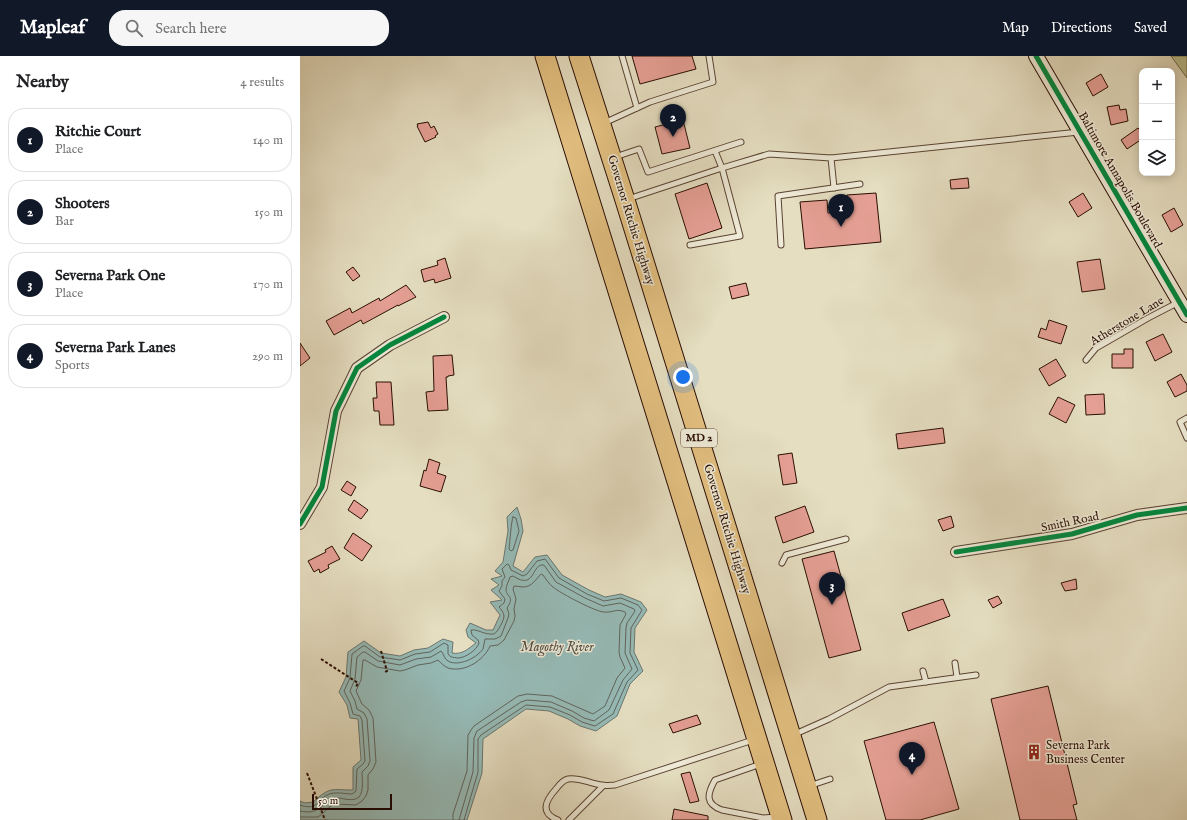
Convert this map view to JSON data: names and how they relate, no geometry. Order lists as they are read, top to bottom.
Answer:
{
  "streets": {
    "highway": ["Governor Ritchie Highway", "MD 2"],
    "street": ["Baltimore Annapolis Boulevard", "Smith Road"],
    "lane": ["Atherstone Lane"]
  },
  "crossings": [
    ["Baltimore Annapolis Boulevard", "Atherstone Lane"]
  ],
  "water": ["Magothy River"],
  "places": {
    "building": ["Severna Park Business Center"]
  },
  "scale_bar": "50 m",
  "page": {
    "header": "Mapleaf",
    "search": "Search here",
    "nav": ["Map", "Directions", "Saved"],
    "heading": ["Nearby", "4 results"],
    "map_buttons": ["+", "−"],
    "pins": [
      "2",
      "1",
      "3",
      "4"
    ],
    "list": [
      {
        "mark": "1",
        "name": "Ritchie Court",
        "note": "Place",
        "value": "140 m"
      },
      {
        "mark": "2",
        "name": "Shooters",
        "note": "Bar",
        "value": "150 m"
      },
      {
        "mark": "3",
        "name": "Severna Park One",
        "note": "Place",
        "value": "170 m"
      },
      {
        "mark": "4",
        "name": "Severna Park Lanes",
        "note": "Sports",
        "value": "290 m"
      }
    ],
    "scale": "50 m"
  }
}
